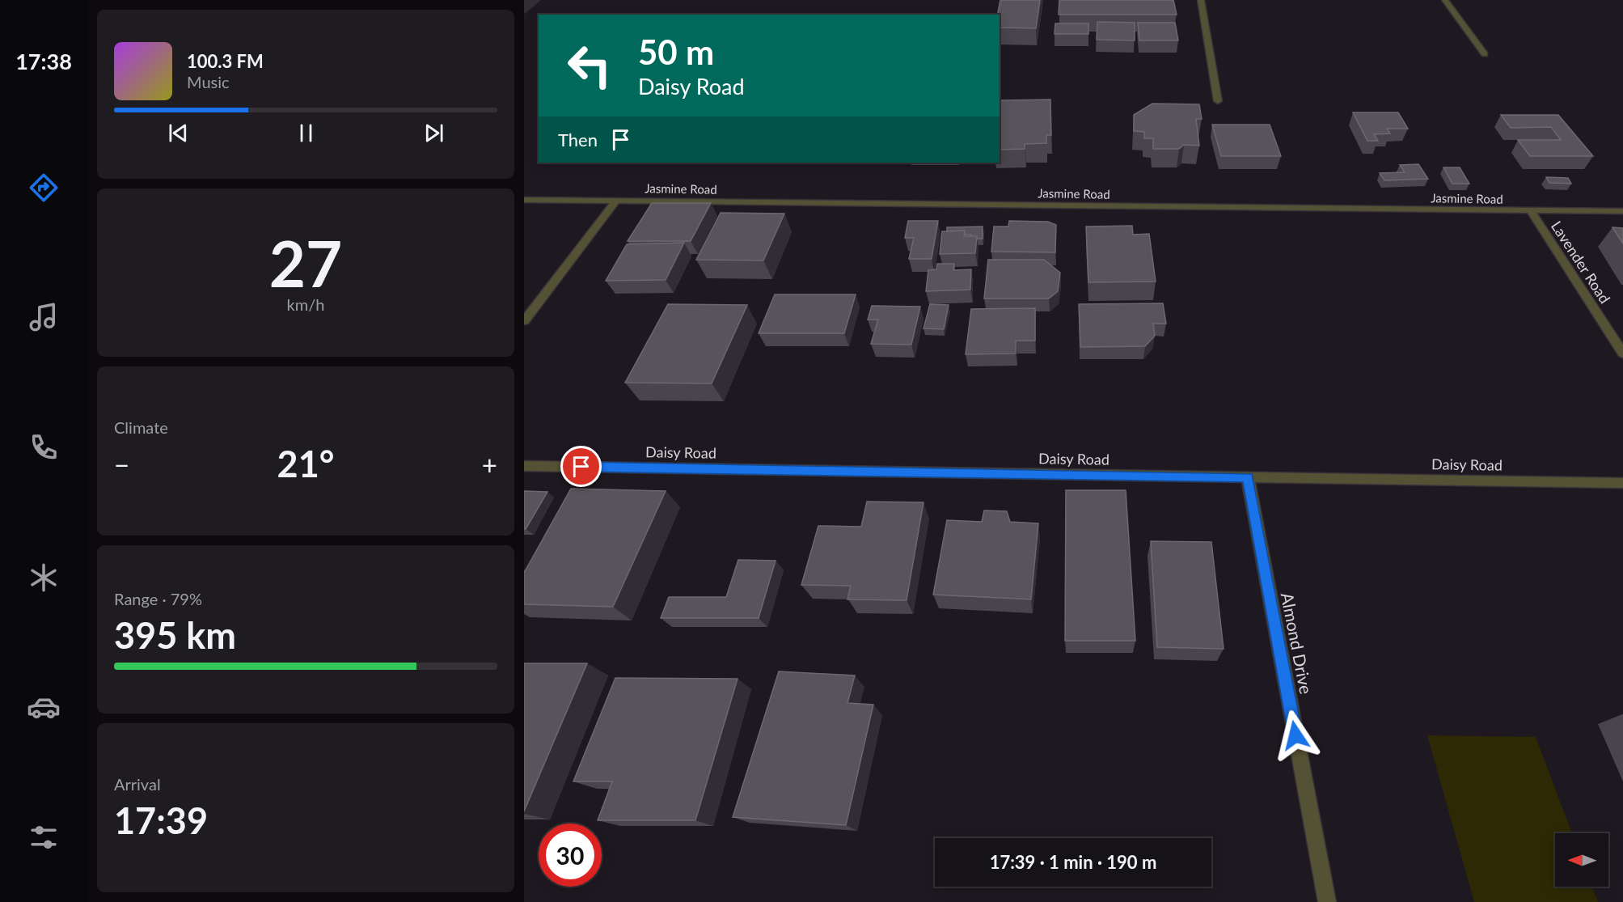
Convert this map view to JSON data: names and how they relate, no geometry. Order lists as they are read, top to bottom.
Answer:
{
  "streets": {
    "street": [
      "Jasmine Road",
      "Lavender Road",
      "Daisy Road",
      "Almond Drive"
    ]
  },
  "crossings": [
    ["Jasmine Road", "Lavender Road"],
    ["Daisy Road", "Almond Drive"]
  ],
  "north": "left",
  "page": {
    "tabs": "17:38",
    "turn": ["50 m", "Daisy Road"],
    "song": ["100.3 FM", "Music"],
    "then": "Then",
    "tile": [
      ["27", "km/h"],
      "Climate",
      ["Range · 79%", "395 km"],
      ["Arrival", "17:39"]
    ],
    "heat": ["−", "21°", "+"],
    "limit": "30",
    "trip": "17:39 · 1 min · 190 m"
  }
}
